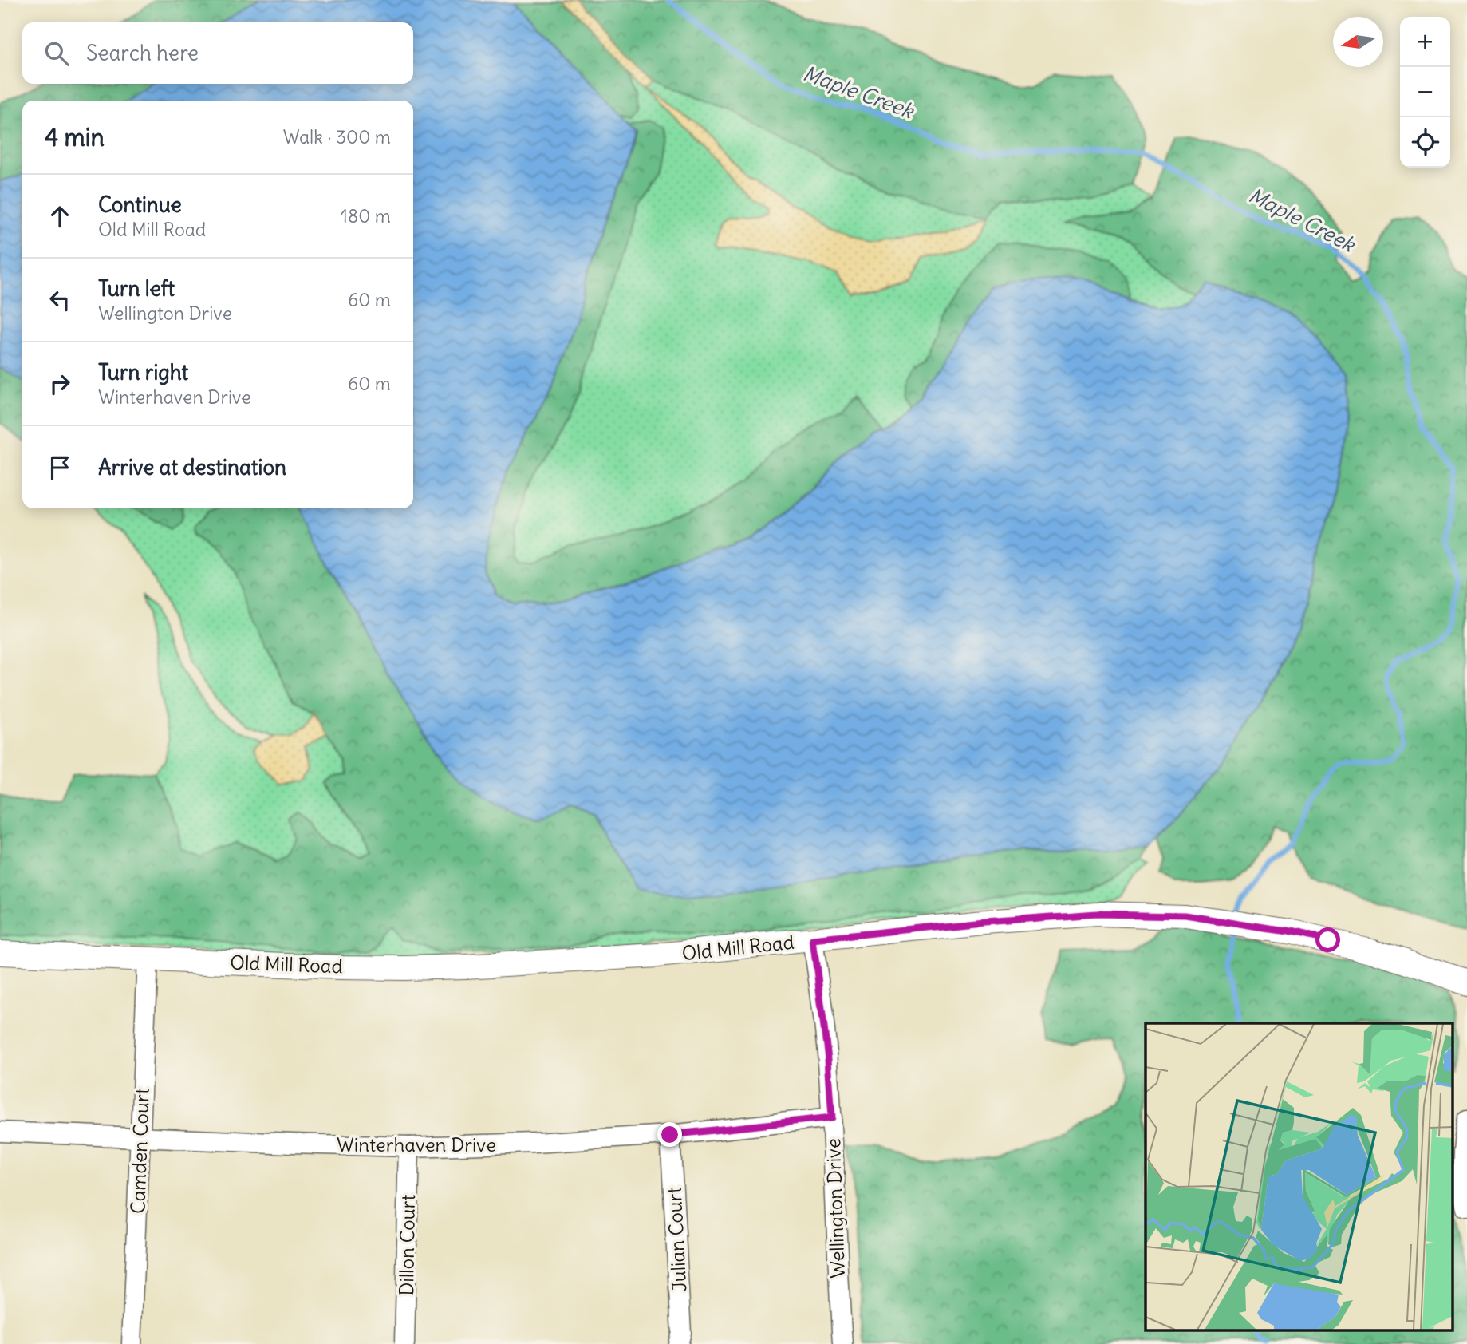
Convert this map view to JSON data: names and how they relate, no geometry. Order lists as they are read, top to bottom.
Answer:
{
  "streets": {
    "street": [
      "Old Mill Road",
      "Winterhaven Drive",
      "Camden Court",
      "Wellington Drive",
      "Julian Court",
      "Dillon Court"
    ]
  },
  "crossings": [
    ["Old Mill Road", "Camden Court"],
    ["Old Mill Road", "Wellington Drive"],
    ["Winterhaven Drive", "Camden Court"],
    ["Winterhaven Drive", "Wellington Drive"],
    ["Winterhaven Drive", "Julian Court"],
    ["Winterhaven Drive", "Dillon Court"]
  ],
  "water": ["Maple Creek"],
  "north": "left",
  "page": {
    "map_buttons": ["+", "−"],
    "search": "Search here",
    "heading": ["4 min", "Walk · 300 m"],
    "list": [
      ["Continue", "Old Mill Road", "180 m"],
      ["Turn left", "Wellington Drive", "60 m"],
      ["Turn right", "Winterhaven Drive", "60 m"],
      "Arrive at destination"
    ]
  }
}
